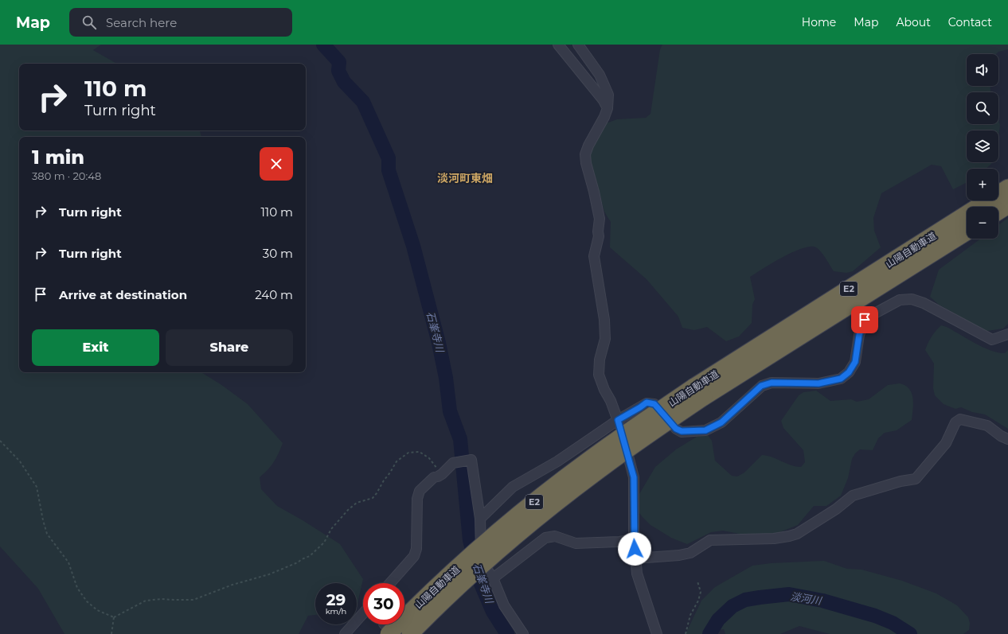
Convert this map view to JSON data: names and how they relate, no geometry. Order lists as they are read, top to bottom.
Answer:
{
  "streets": {
    "highway": ["山陽自動車道", "E2"]
  },
  "districts": ["淡河町東畑"],
  "water": ["石峯寺川", "淡河川"],
  "page": {
    "header": "Map",
    "search": "Search here",
    "nav": [
      "Home",
      "Map",
      "About",
      "Contact"
    ],
    "map_buttons": ["+", "−"],
    "turn": ["110 m", "Turn right"],
    "heading": ["1 min", "380 m · 20:48"],
    "list": [
      {
        "name": "Turn right",
        "value": "110 m"
      },
      {
        "name": "Turn right",
        "value": "30 m"
      },
      {
        "name": "Arrive at destination",
        "value": "240 m"
      }
    ],
    "buttons": ["Exit", "Share"],
    "speed": "29 km/h",
    "limit": "30"
  }
}
